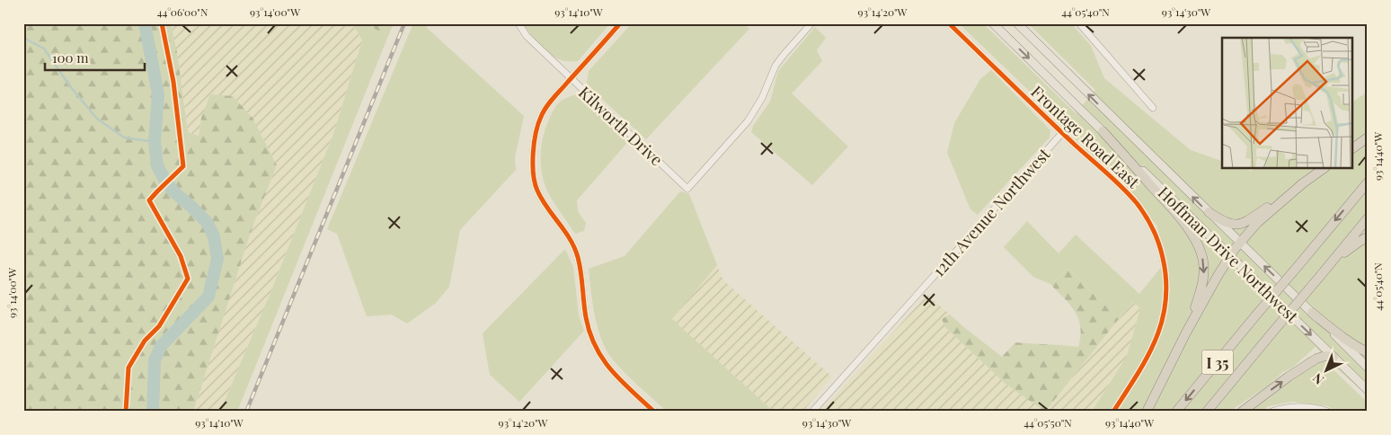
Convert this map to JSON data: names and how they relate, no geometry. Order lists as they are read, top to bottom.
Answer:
{
  "streets": {
    "highway": ["I 35"],
    "main road": ["Hoffman Drive Northwest"],
    "street": ["Kilworth Drive", "Frontage Road East", "12th Avenue Northwest"]
  },
  "crossings": [
    ["Frontage Road East", "12th Avenue Northwest"]
  ],
  "scale_bar": "100 m",
  "north": "bottom left",
  "coordinates": [
    "44°06'00\"N",
    "93°14'00\"W",
    "93°14'10\"W",
    "93°14'20\"W",
    "44°05'40\"N",
    "93°14'30\"W",
    "93°14'40\"W",
    "44°05'50\"N"
  ]
}
